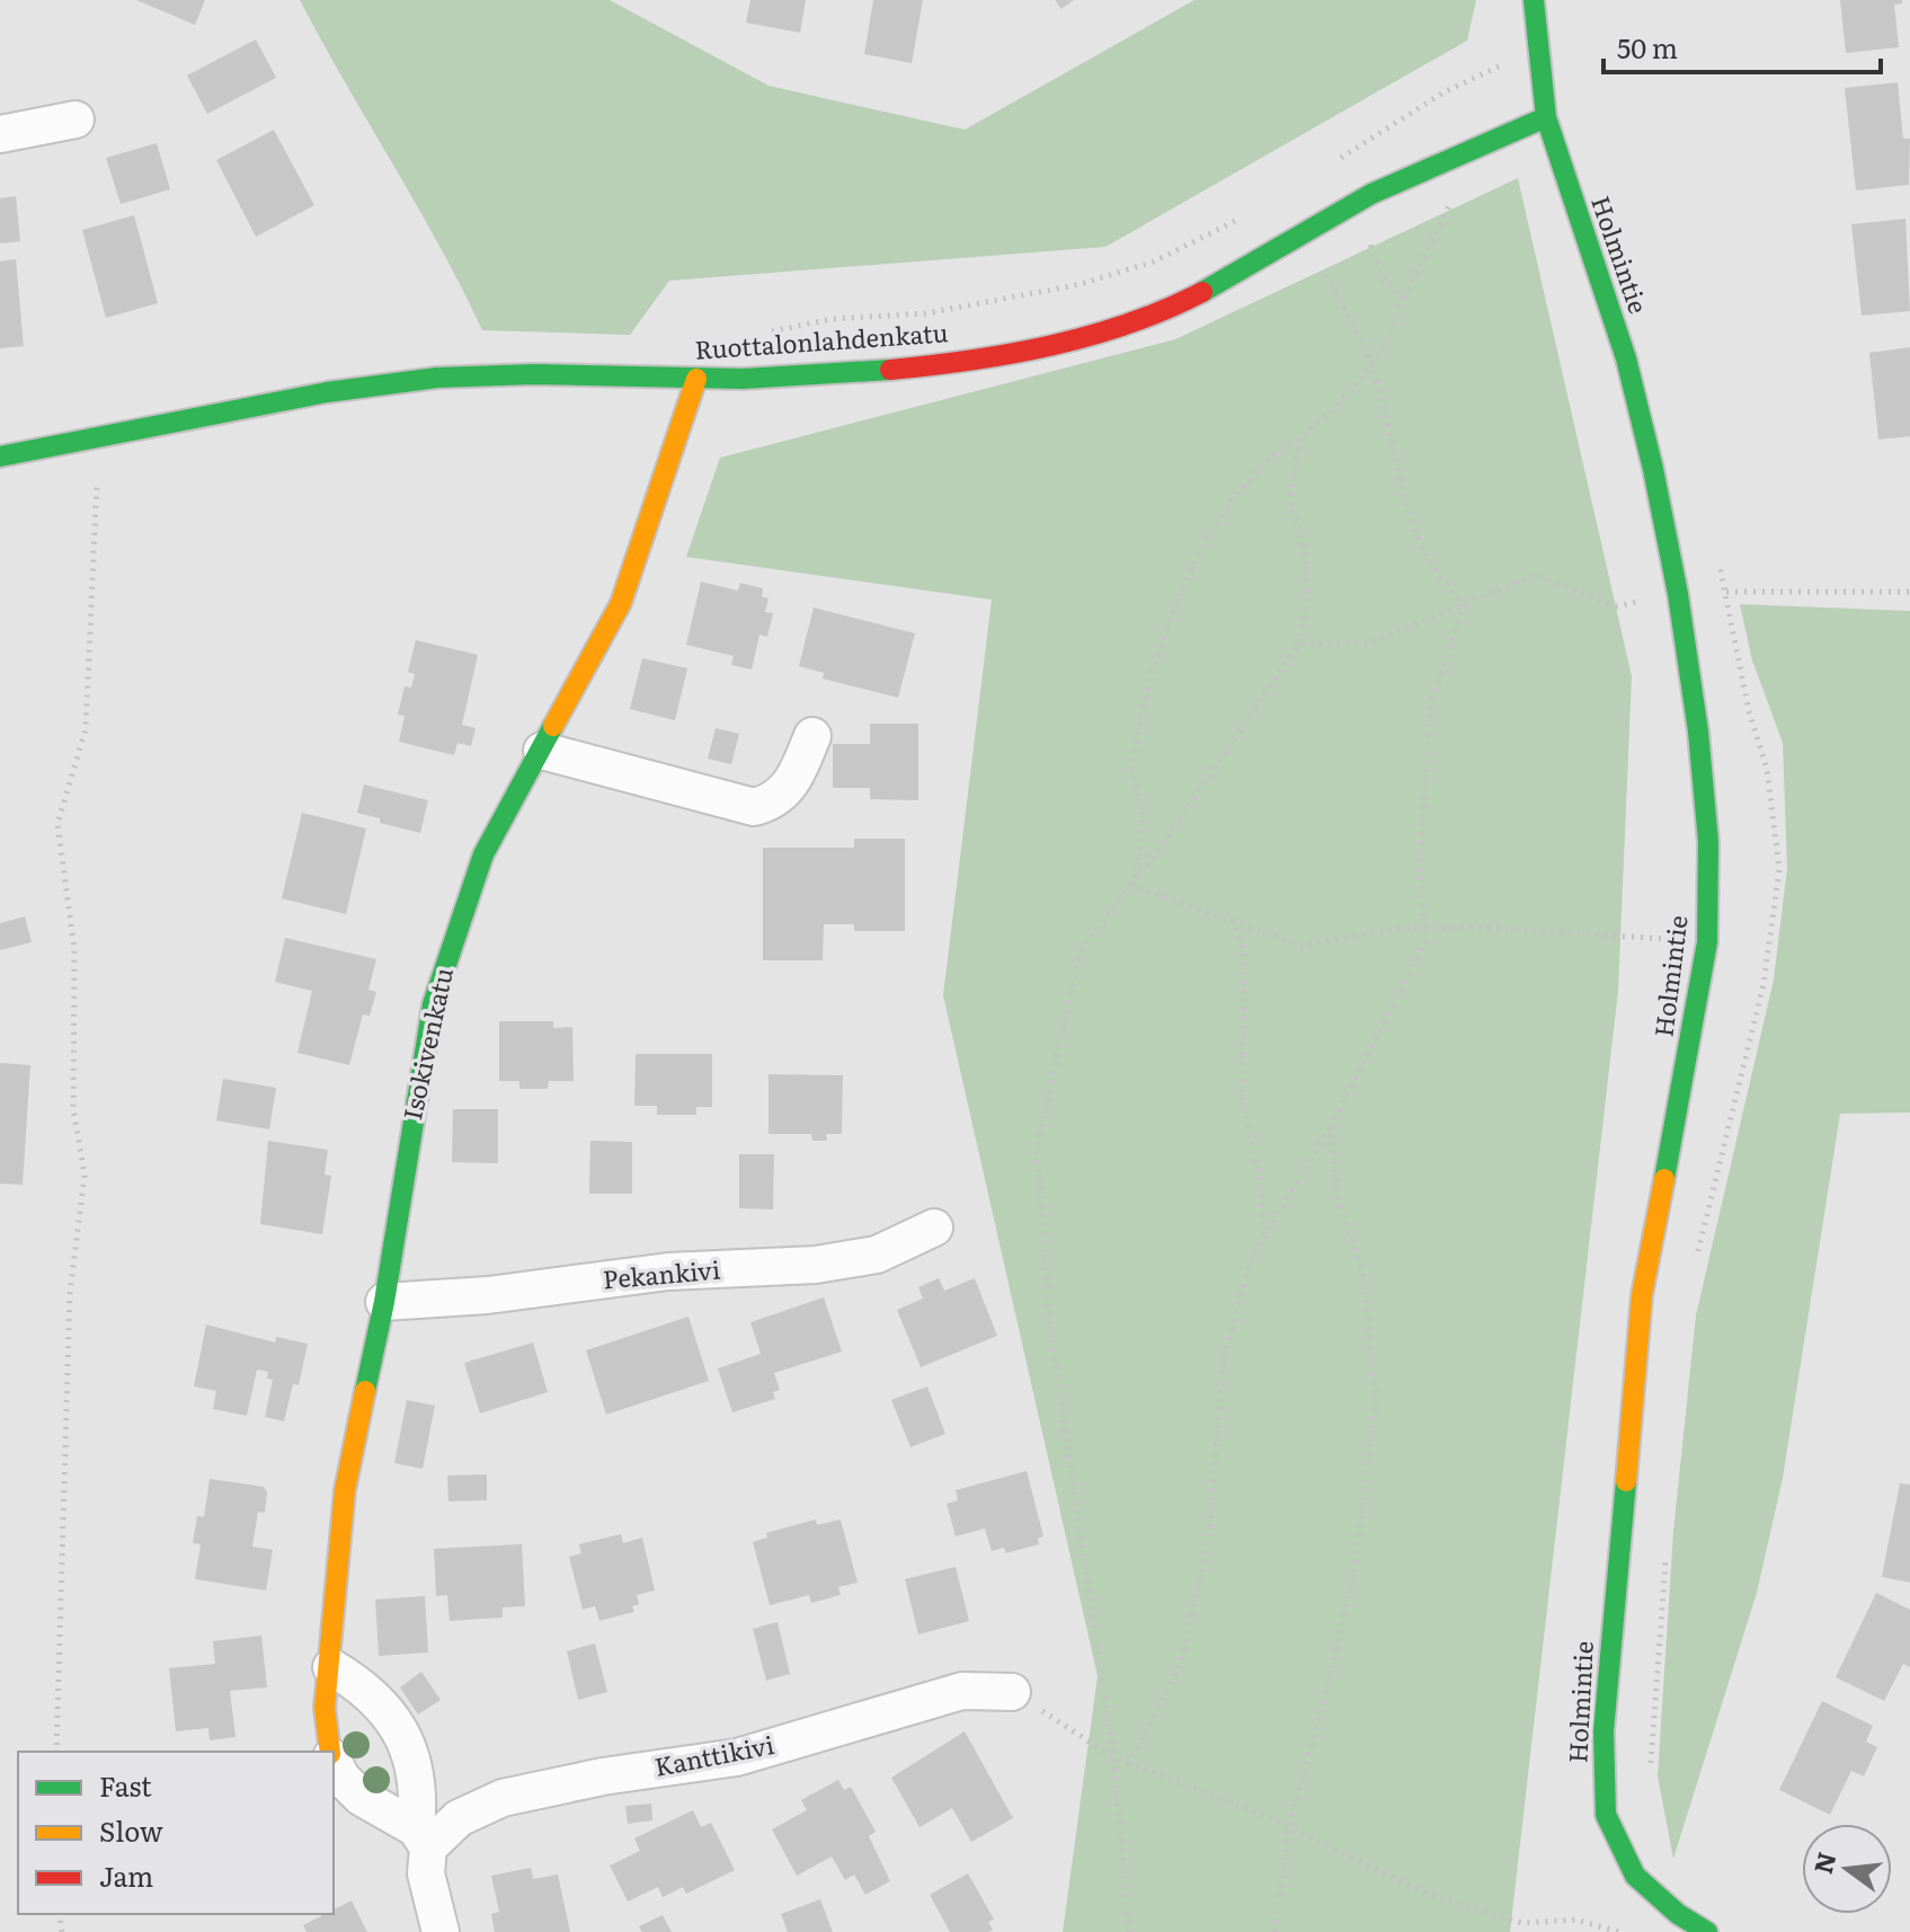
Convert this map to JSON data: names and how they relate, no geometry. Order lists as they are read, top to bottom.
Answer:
{
  "streets": {
    "street": [
      "Holmintie",
      "Ruottalonlahdenkatu",
      "Isokivenkatu",
      "Pekankivi",
      "Kanttikivi"
    ]
  },
  "crossings": [
    ["Holmintie", "Ruottalonlahdenkatu"],
    ["Ruottalonlahdenkatu", "Isokivenkatu"],
    ["Isokivenkatu", "Pekankivi"],
    ["Isokivenkatu", "Kanttikivi"]
  ],
  "legend": ["Fast", "Slow", "Jam"],
  "scale_bar": "50 m",
  "north": "left"
}
